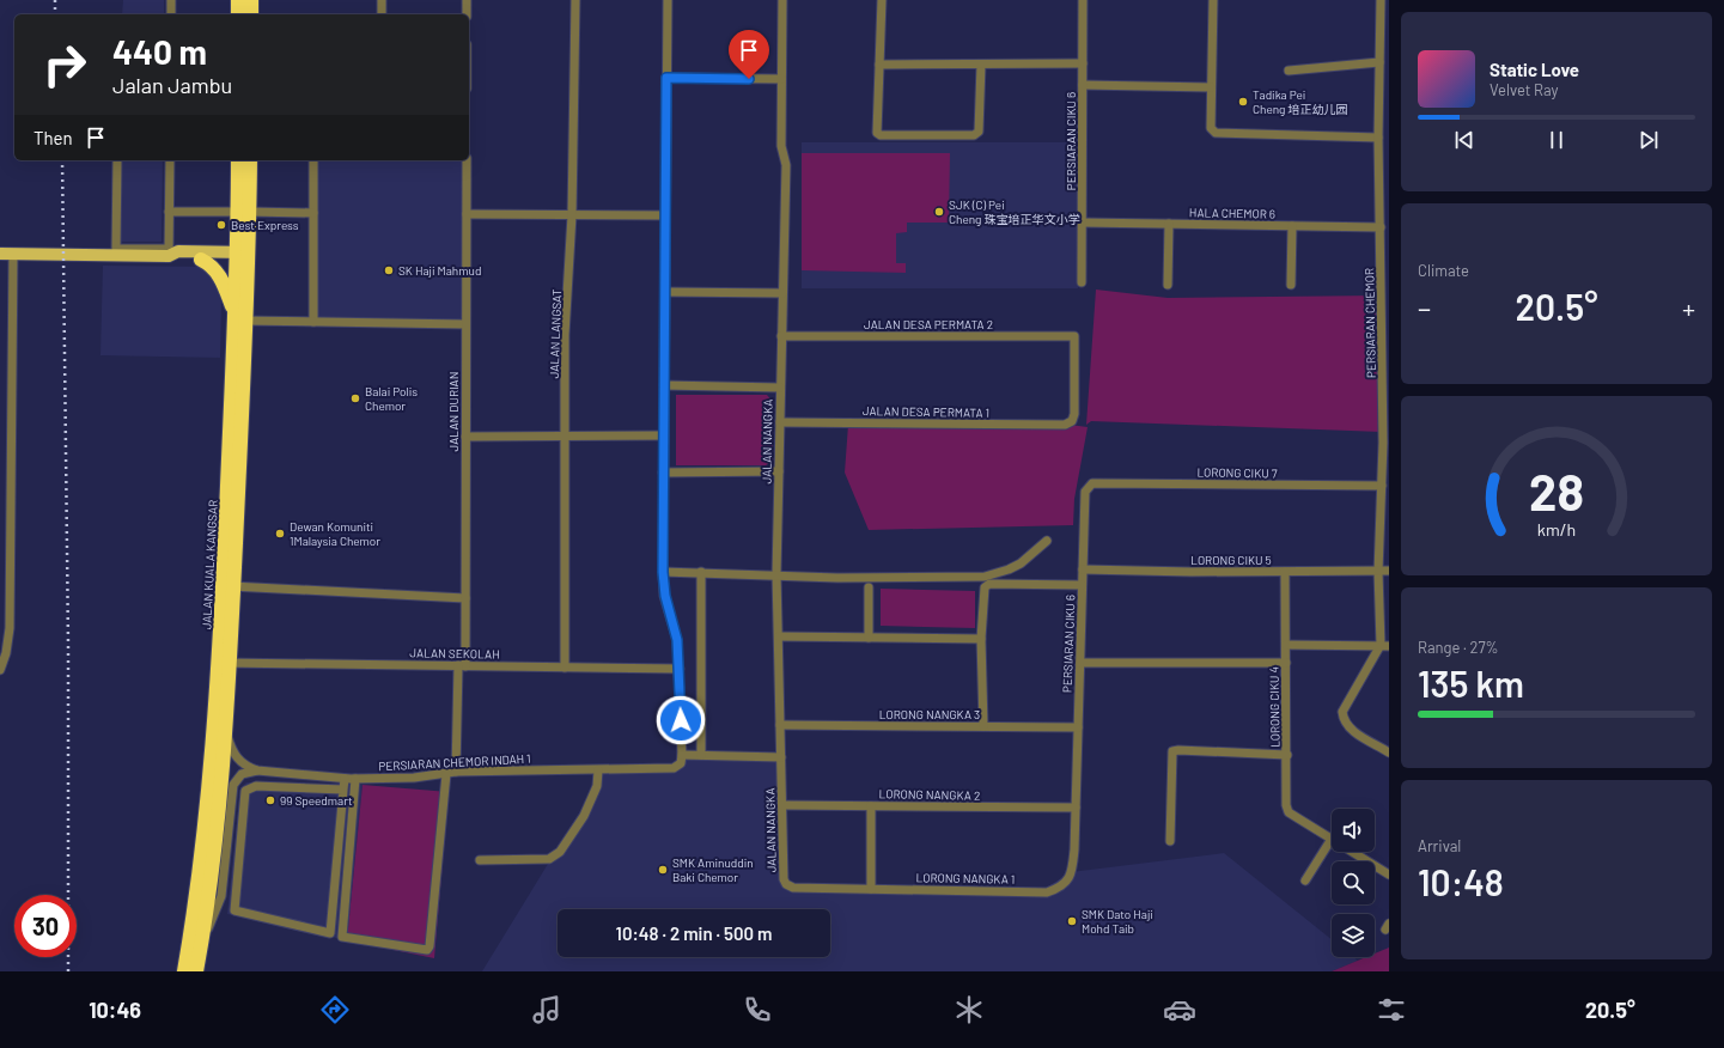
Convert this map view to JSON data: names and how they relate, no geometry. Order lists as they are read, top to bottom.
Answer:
{
  "streets": {
    "highway": ["JALAN KUALA KANGSAR"],
    "street": [
      "PERSIARAN CIKU 6",
      "HALA CHEMOR 6",
      "PERSIARAN CHEMOR",
      "JALAN DESA PERMATA 2",
      "JALAN LANGSAT",
      "JALAN DURIAN",
      "JALAN DESA PERMATA 1",
      "JALAN NANGKA",
      "LORONG CIKU 7",
      "LORONG CIKU 5",
      "JALAN SEKOLAH",
      "LORONG CIKU 4",
      "LORONG NANGKA 3",
      "PERSIARAN CHEMOR INDAH 1",
      "LORONG NANGKA 2",
      "LORONG NANGKA 1"
    ]
  },
  "crossings": [
    ["PERSIARAN CIKU 6", "HALA CHEMOR 6"],
    ["PERSIARAN CIKU 6", "LORONG CIKU 7"],
    ["PERSIARAN CIKU 6", "LORONG CIKU 5"],
    ["PERSIARAN CIKU 6", "LORONG NANGKA 3"],
    ["PERSIARAN CIKU 6", "LORONG NANGKA 2"],
    ["PERSIARAN CIKU 6", "LORONG NANGKA 1"],
    ["HALA CHEMOR 6", "PERSIARAN CHEMOR"],
    ["PERSIARAN CHEMOR", "LORONG CIKU 7"],
    ["PERSIARAN CHEMOR", "LORONG CIKU 5"],
    ["JALAN DESA PERMATA 2", "JALAN DESA PERMATA 1"],
    ["JALAN DESA PERMATA 2", "JALAN NANGKA"],
    ["JALAN LANGSAT", "JALAN SEKOLAH"],
    ["JALAN DURIAN", "JALAN SEKOLAH"],
    ["JALAN DURIAN", "PERSIARAN CHEMOR INDAH 1"],
    ["JALAN DESA PERMATA 1", "JALAN NANGKA"],
    ["JALAN NANGKA", "LORONG NANGKA 3"],
    ["JALAN NANGKA", "PERSIARAN CHEMOR INDAH 1"],
    ["JALAN NANGKA", "LORONG NANGKA 2"],
    ["JALAN NANGKA", "LORONG NANGKA 1"],
    ["LORONG CIKU 5", "LORONG CIKU 4"],
    ["JALAN KUALA KANGSAR", "JALAN SEKOLAH"],
    ["LORONG NANGKA 2", "LORONG NANGKA 1"]
  ],
  "places": [
    "Tadika Pei Cheng 培正幼儿园",
    "SJK (C) Pei Cheng 珠宝培正华文小学",
    "Best Express",
    "SK Haji Mahmud",
    "Balai Polis Chemor",
    "Dewan Komuniti 1Malaysia Chemor",
    "99 Speedmart",
    "SMK Aminuddin Baki Chemor",
    "SMK Dato Haji Mohd Taib"
  ],
  "page": {
    "turn": ["440 m", "Jalan Jambu"],
    "song": ["Static Love", "Velvet Ray"],
    "then": "Then",
    "tile": [
      "Climate",
      ["Range · 27%", "135 km"],
      ["Arrival", "10:48"]
    ],
    "heat": ["−", "20.5°", "+"],
    "limit": "30",
    "trip": "10:48 · 2 min · 500 m",
    "tabs": ["10:46", "20.5°"],
    "gauge": ["28", "km/h"]
  }
}
